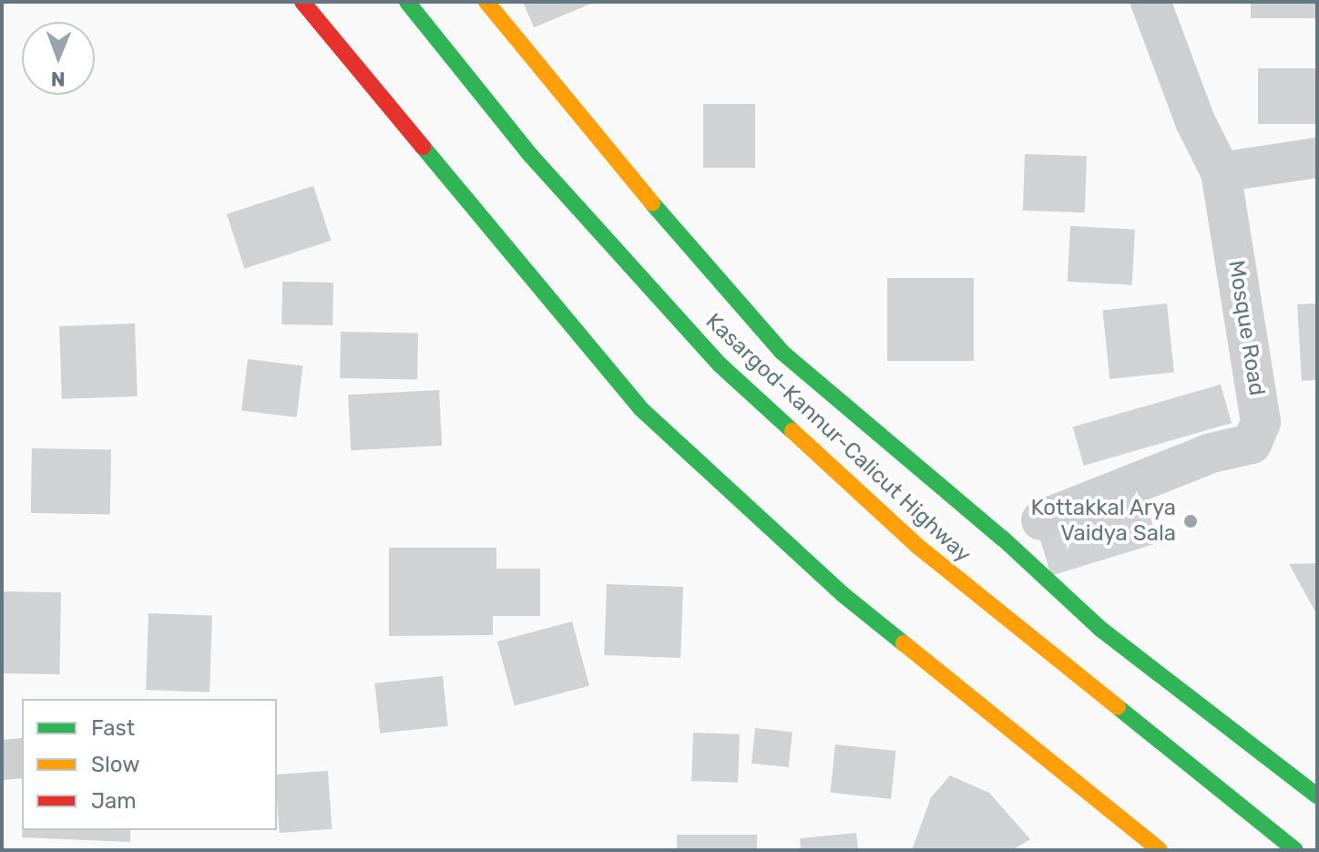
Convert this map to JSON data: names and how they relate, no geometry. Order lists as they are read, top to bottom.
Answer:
{
  "streets": {
    "main road": ["Kasargod-Kannur-Calicut Highway"],
    "street": ["Mosque Road"]
  },
  "places": ["Kottakkal Arya Vaidya Sala"],
  "legend": ["Fast", "Slow", "Jam"],
  "north": "bottom"
}
